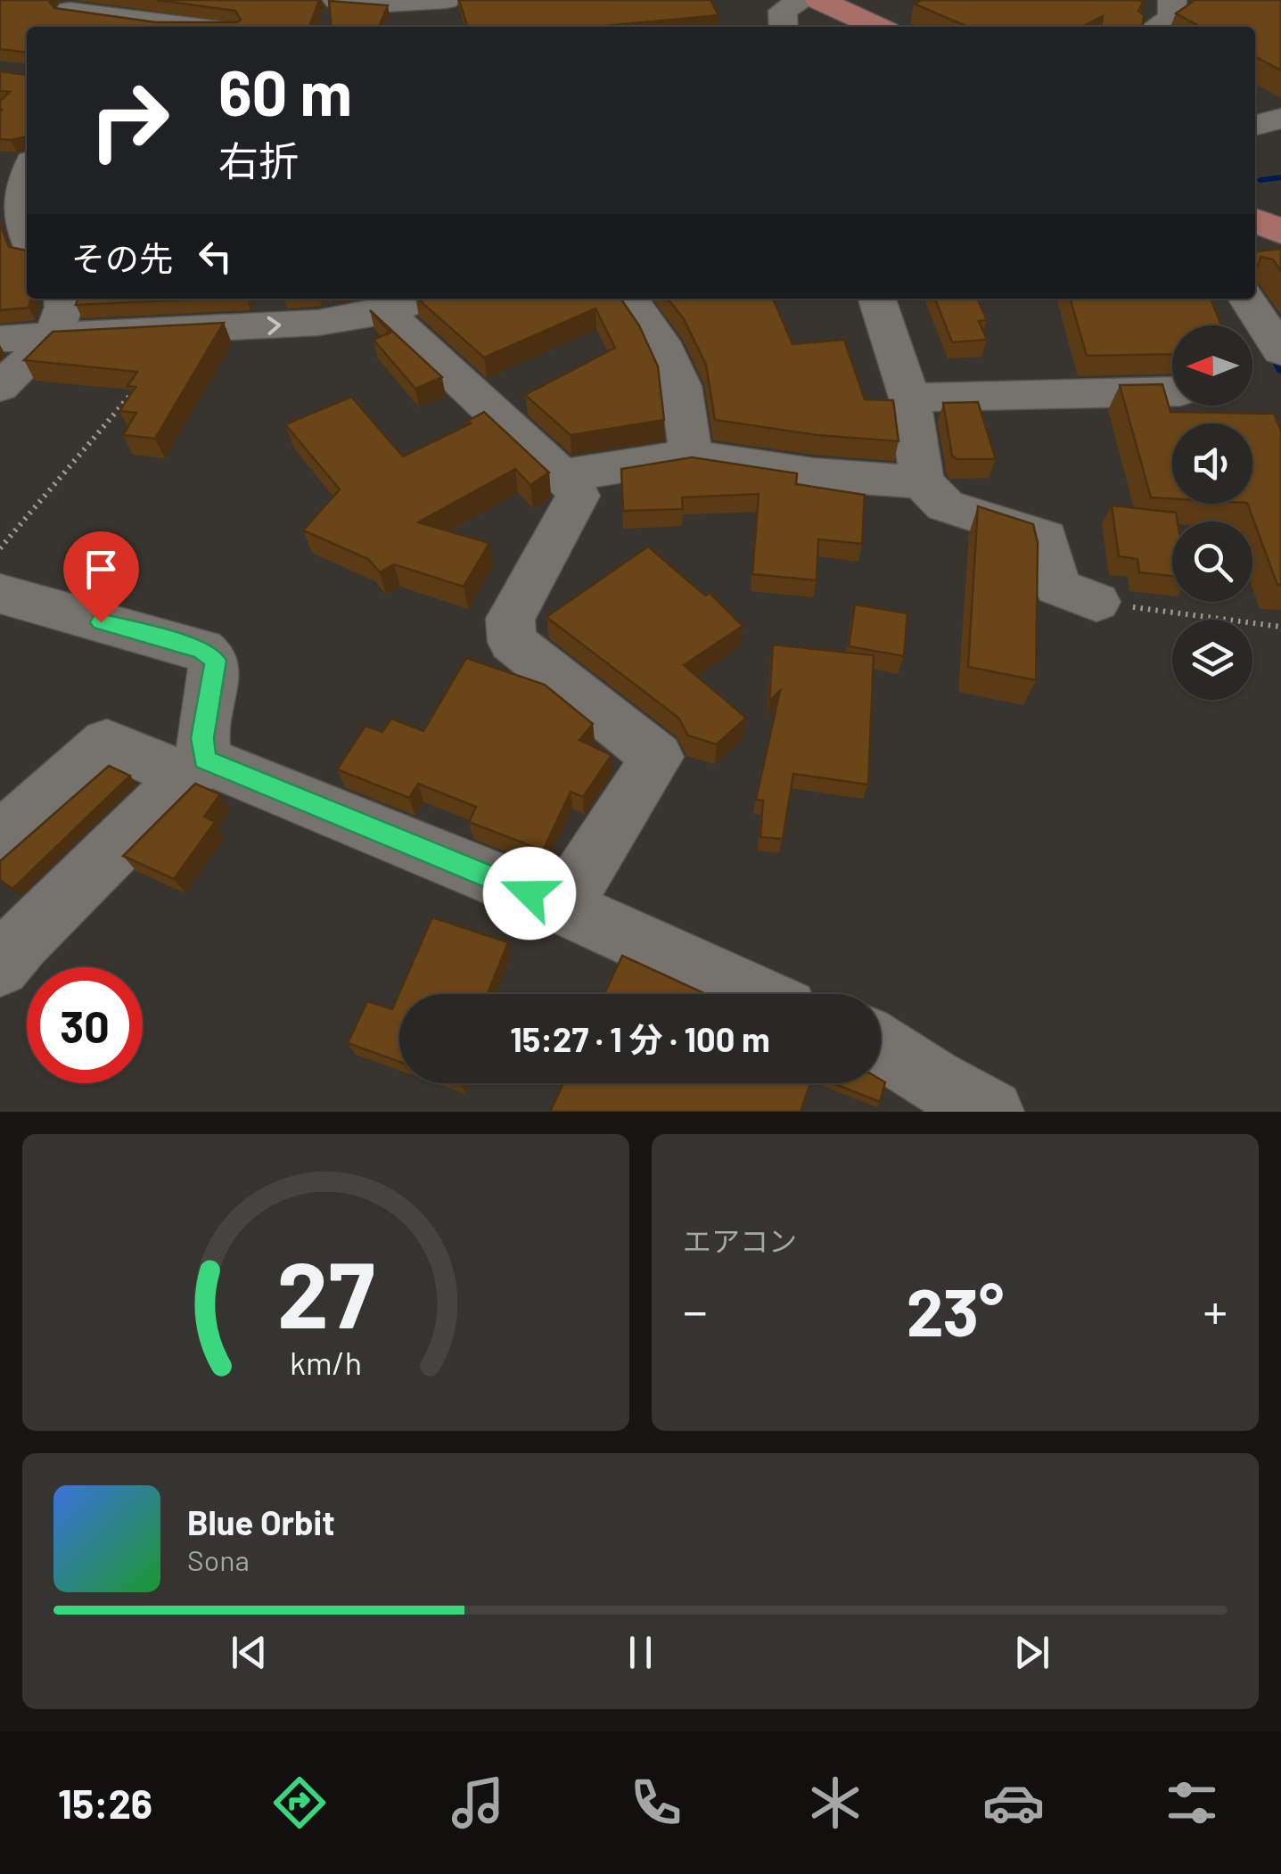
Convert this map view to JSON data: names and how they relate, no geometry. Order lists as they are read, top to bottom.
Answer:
{
  "north": "left",
  "page": {
    "turn": ["60 m", "右折"],
    "then": "その先",
    "limit": "30",
    "trip": "15:27 · 1 分 · 100 m",
    "tile": "エアコン",
    "heat": ["−", "23°", "+"],
    "song": ["Blue Orbit", "Sona"],
    "tabs": "15:26",
    "gauge": ["27", "km/h"]
  }
}
